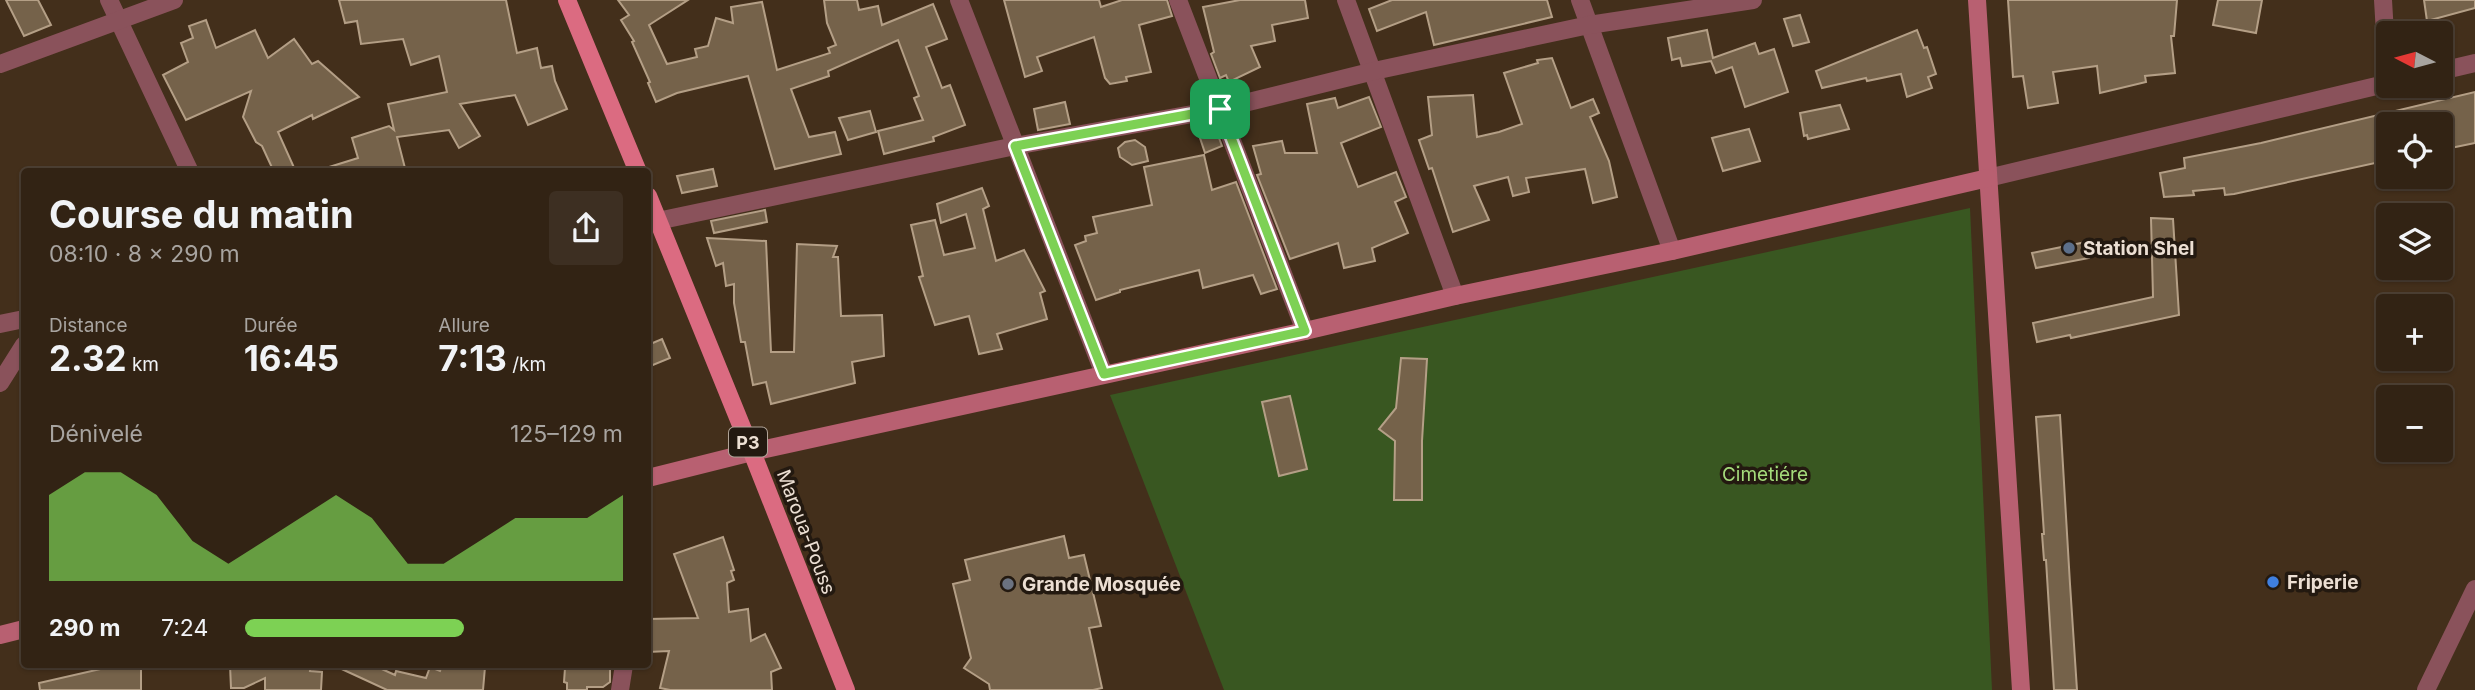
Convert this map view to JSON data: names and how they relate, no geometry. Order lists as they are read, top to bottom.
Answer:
{
  "streets": {
    "main road": ["P3", "Maroua-Pouss"]
  },
  "parks": ["Cimetiére"],
  "places": ["Station Shel", "Friperie", "Grande Mosquée"],
  "north": "left",
  "page": {
    "map_buttons": ["+", "−"],
    "heading": ["Course du matin", "08:10 · 8 × 290 m"],
    "stats": [
      ["Distance", "2.32 km"],
      ["Durée", "16:45"],
      ["Allure", "7:13 /km"]
    ],
    "chart": ["Dénivelé", "125–129 m"],
    "list": [
      {
        "name": "290 m",
        "note": "7:24"
      }
    ]
  }
}
